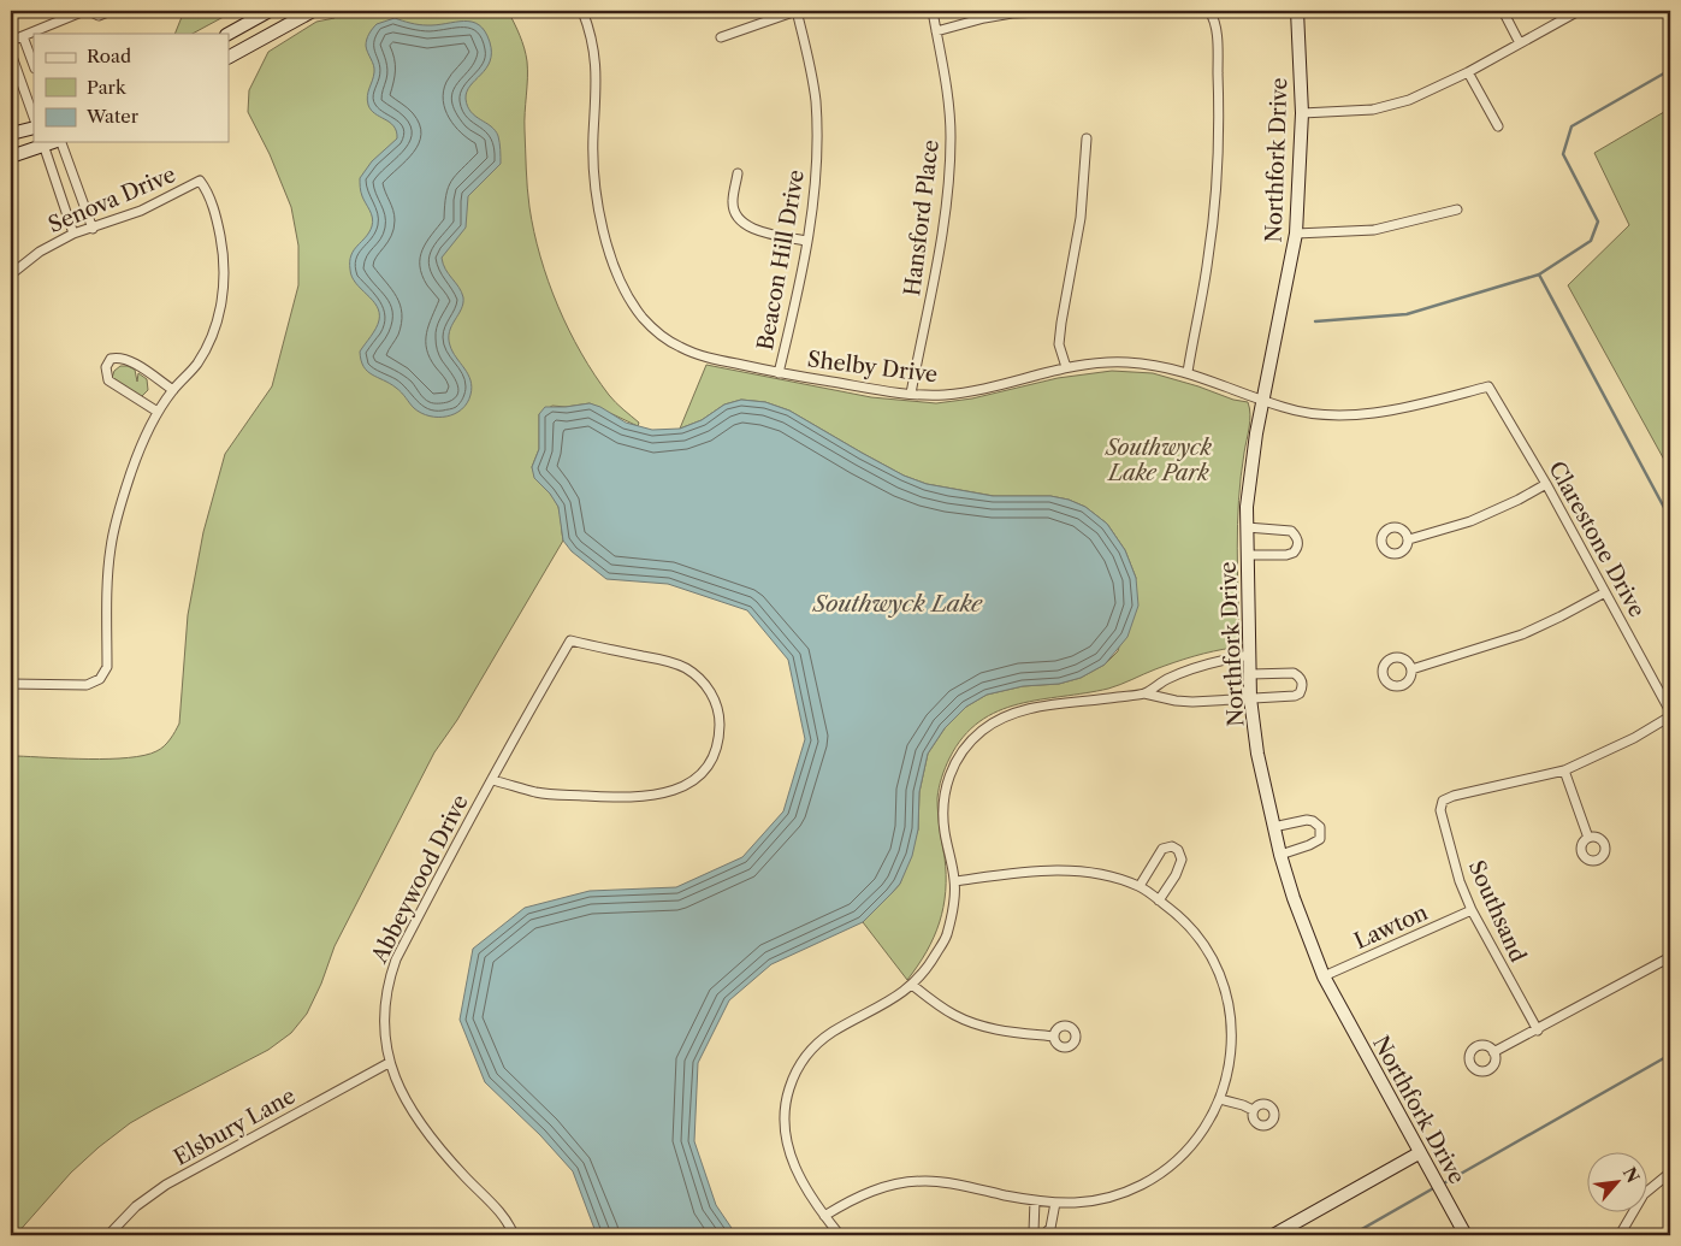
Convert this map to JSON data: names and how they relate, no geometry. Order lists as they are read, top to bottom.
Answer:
{
  "streets": {
    "street": [
      "Northfork Drive",
      "Senova Drive",
      "Hansford Place",
      "Beacon Hill Drive",
      "Shelby Drive",
      "Clarestone Drive",
      "Abbeywood Drive",
      "Southsand",
      "Lawton",
      "Elsbury Lane"
    ]
  },
  "crossings": [
    ["Northfork Drive", "Shelby Drive"],
    ["Northfork Drive", "Lawton"],
    ["Hansford Place", "Shelby Drive"],
    ["Beacon Hill Drive", "Shelby Drive"],
    ["Shelby Drive", "Clarestone Drive"],
    ["Abbeywood Drive", "Elsbury Lane"],
    ["Southsand", "Lawton"]
  ],
  "water": ["Southwyck Lake"],
  "parks": ["Southwyck Lake Park"],
  "legend": ["Road", "Park", "Water"],
  "north": "top right"
}
